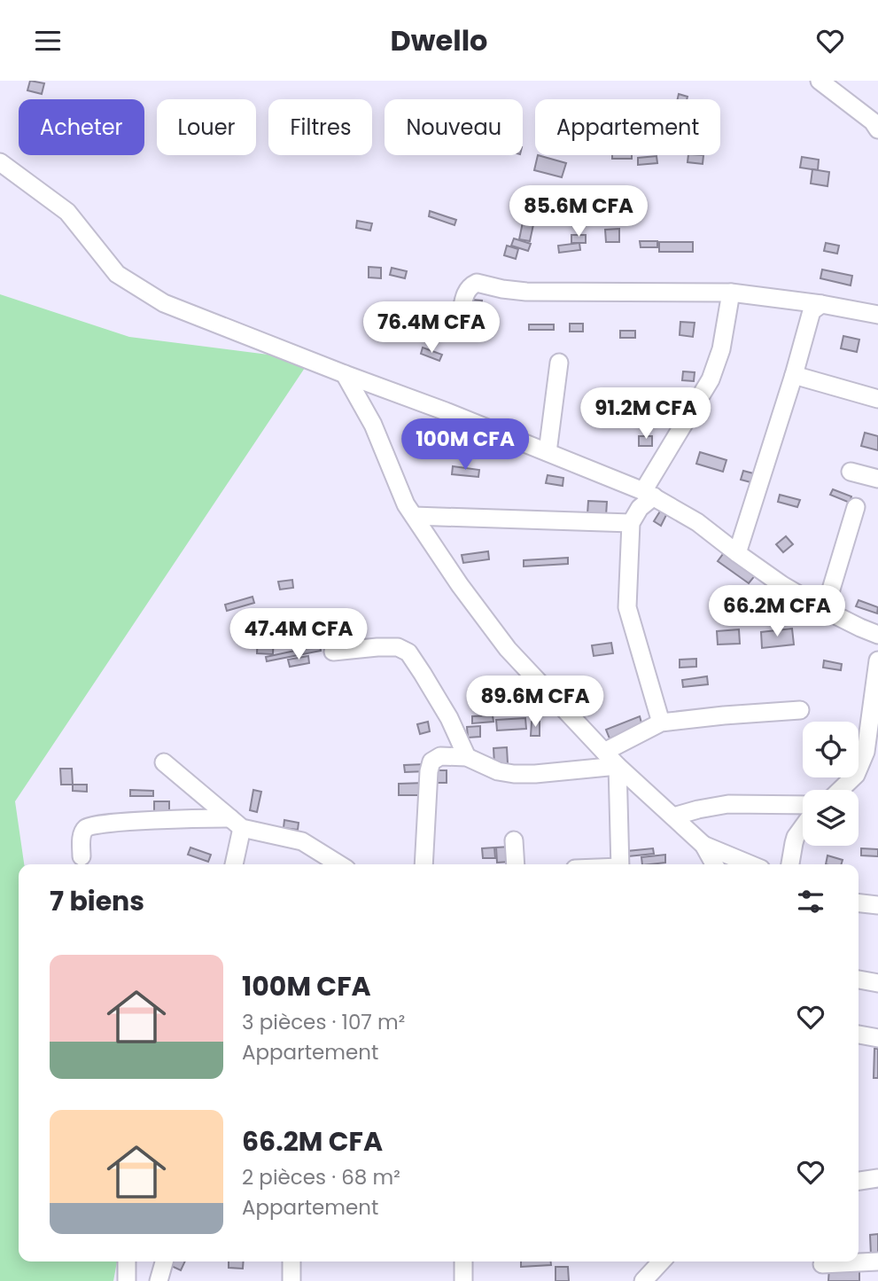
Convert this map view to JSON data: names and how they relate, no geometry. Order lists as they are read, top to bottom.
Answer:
{
  "page": {
    "header": "Dwello",
    "chip": [
      "Acheter",
      "Louer",
      "Filtres",
      "Nouveau",
      "Appartement"
    ],
    "price": [
      "85.6M CFA",
      "76.4M CFA",
      "91.2M CFA",
      "100M CFA",
      "66.2M CFA",
      "47.4M CFA",
      "89.6M CFA"
    ],
    "heading": "7 biens",
    "list": [
      {
        "name": "100M CFA",
        "note": "3 pièces · 107 m² · Appartement"
      },
      {
        "name": "66.2M CFA",
        "note": "2 pièces · 68 m² · Appartement"
      }
    ]
  }
}
